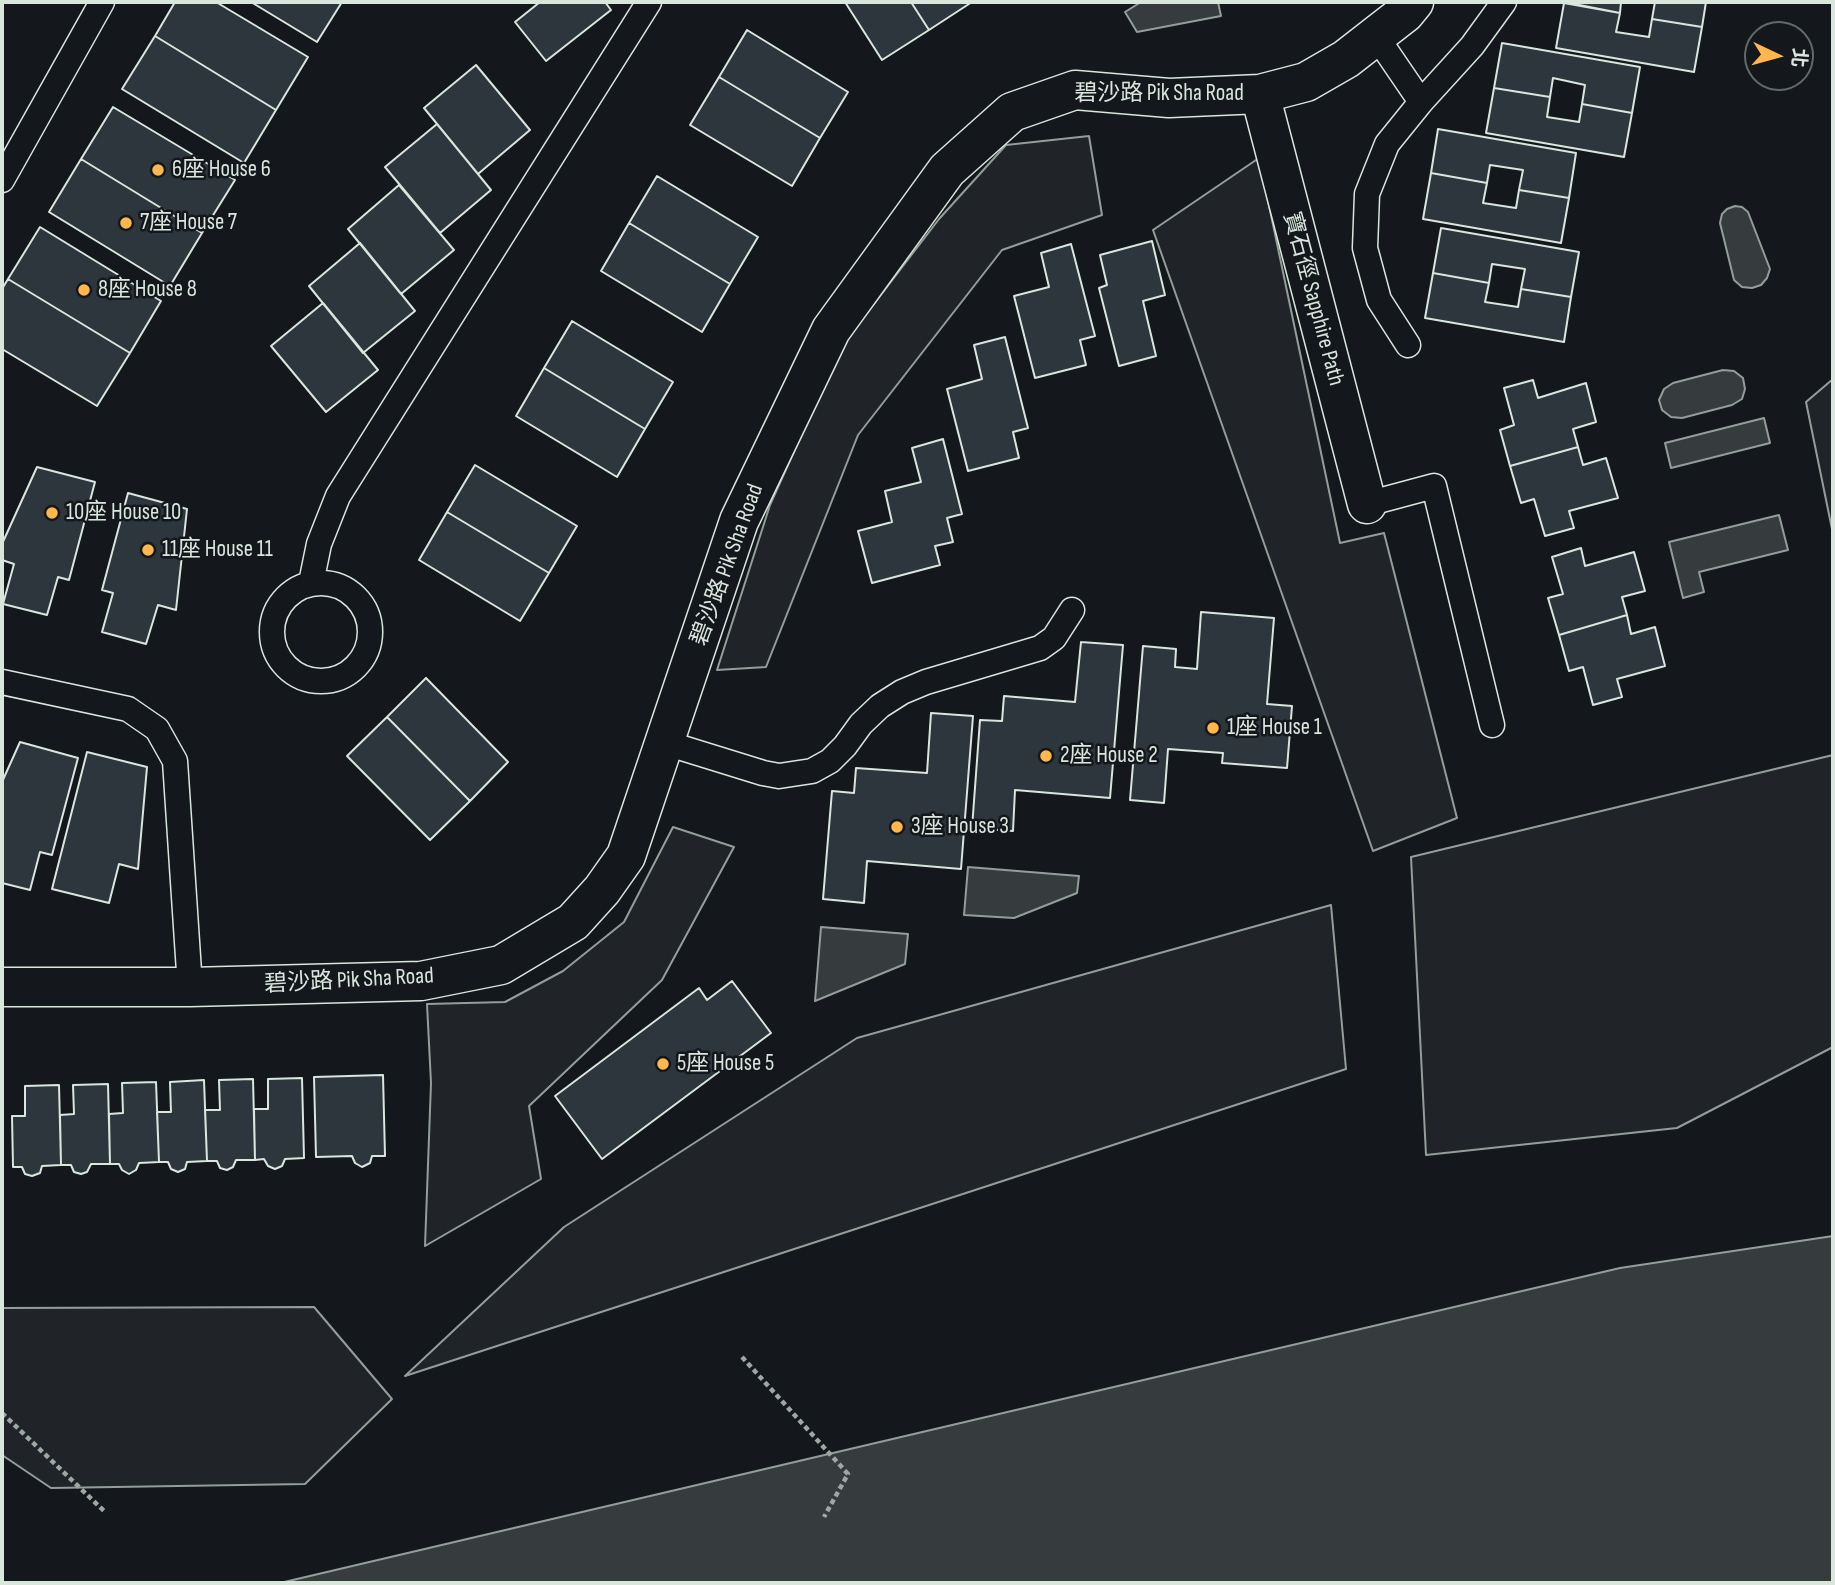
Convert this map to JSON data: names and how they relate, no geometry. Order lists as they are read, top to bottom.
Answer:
{
  "streets": {
    "street": ["碧沙路 Pik Sha Road", "寶石徑 Sapphire Path"]
  },
  "crossings": [
    ["碧沙路 Pik Sha Road", "寶石徑 Sapphire Path"]
  ],
  "places": [
    "6座 House 6",
    "7座 House 7",
    "8座 House 8",
    "10座 House 10",
    "11座 House 11",
    "1座 House 1",
    "2座 House 2",
    "3座 House 3",
    "5座 House 5"
  ],
  "north": "right"
}
